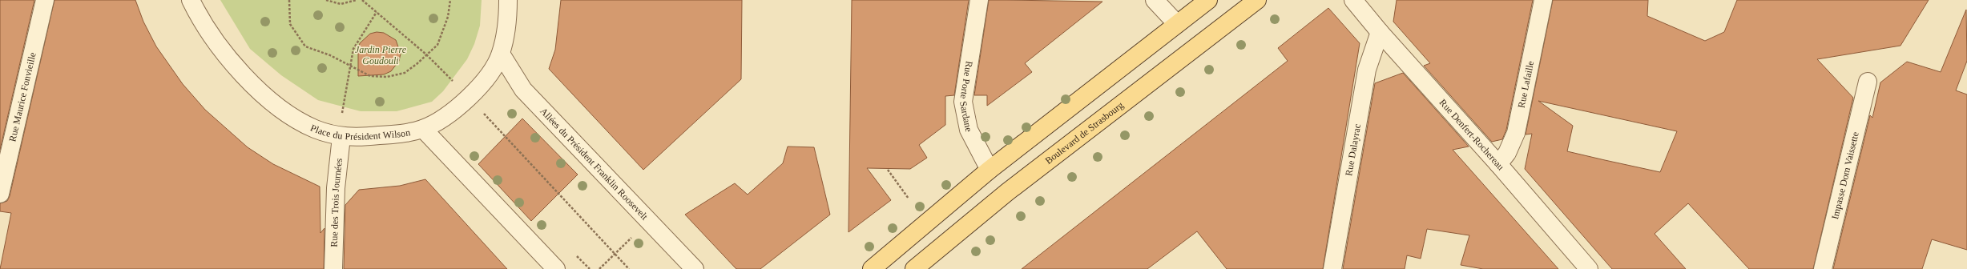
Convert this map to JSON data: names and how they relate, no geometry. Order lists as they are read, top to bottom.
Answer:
{
  "streets": {
    "main road": ["Boulevard de Strasbourg"],
    "street": [
      "Rue Lafaille",
      "Rue Porte Sardane",
      "Rue Maurice Fonvieille",
      "Place du Président Wilson",
      "Rue Denfert-Rochereau",
      "Rue Dalayrac",
      "Allées du Président Franklin Roosevelt",
      "Impasse Dom Vaissette",
      "Rue des Trois Journées"
    ]
  },
  "crossings": [
    ["Rue Lafaille", "Rue Denfert-Rochereau"],
    ["Place du Président Wilson", "Allées du Président Franklin Roosevelt"],
    ["Place du Président Wilson", "Rue des Trois Journées"],
    ["Rue Denfert-Rochereau", "Rue Dalayrac"]
  ],
  "parks": ["Jardin Pierre Goudouli"]
}
